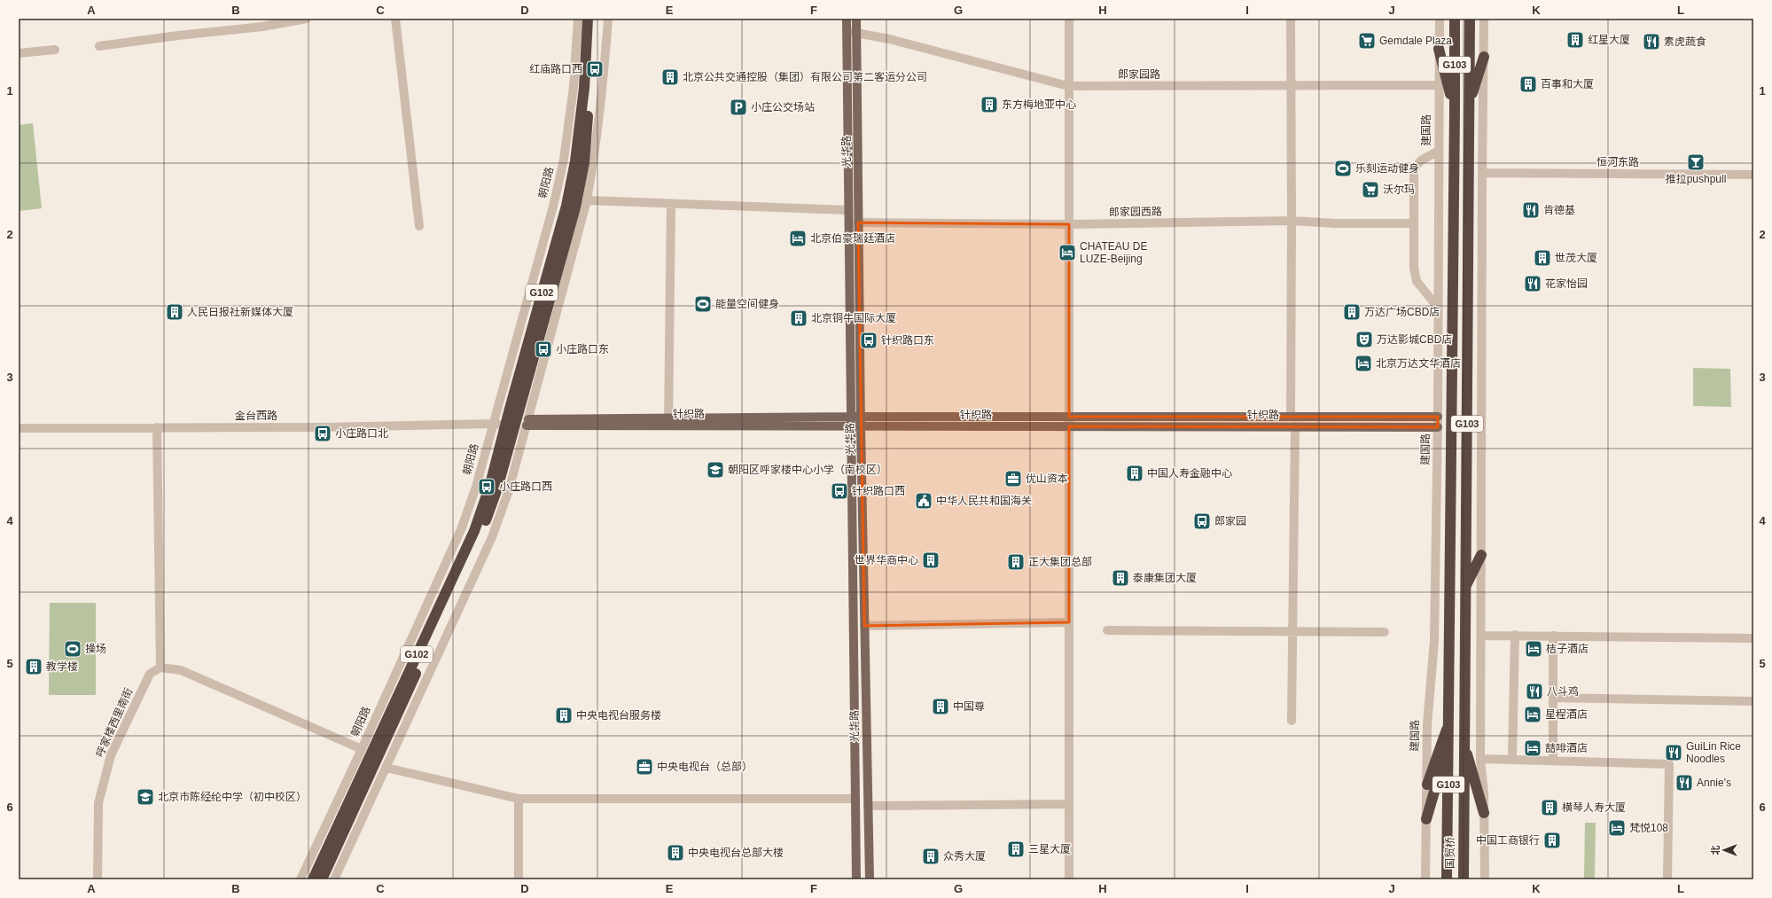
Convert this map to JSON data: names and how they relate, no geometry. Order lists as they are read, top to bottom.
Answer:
{
  "streets": {
    "highway": [
      "G103",
      "朝阳路",
      "G102",
      "国贸桥"
    ],
    "main road": ["光华路", "针织路"],
    "street": [
      "郎家园路",
      "建国路",
      "恒河东路",
      "郎家园西路",
      "金台西路",
      "呼家楼西里南街"
    ]
  },
  "crossings": [
    ["G103", "国贸桥"],
    ["郎家园路", "建国路"],
    ["郎家园路", "光华路"],
    ["建国路", "针织路"],
    ["光华路", "郎家园西路"],
    ["光华路", "针织路"],
    ["朝阳路", "针织路"],
    ["朝阳路", "金台西路"],
    ["针织路", "金台西路"]
  ],
  "places": {
    "building": [
      "红星大厦",
      "北京公共交通控股（集团）有限公司第二客运分公司",
      "百事和大厦",
      "东方梅地亚中心",
      "世茂大厦",
      "人民日报社新媒体大厦",
      "万达广场CBD店",
      "北京铜牛国际大厦",
      "中国人寿金融中心",
      "世界华商中心",
      "正大集团总部",
      "泰康集团大厦",
      "教学楼",
      "中国尊",
      "中央电视台服务楼",
      "横琴人寿大厦",
      "中国工商银行",
      "三星大厦",
      "中央电视台总部大楼",
      "众秀大厦"
    ],
    "supermarket": ["Gemdale Plaza", "沃尔玛"],
    "restaurant": [
      "素虎蔬食",
      "肯德基",
      "花家怡园",
      "八斗鸡",
      "GuiLin Rice Noodles",
      "Annie's"
    ],
    "bus stop": [
      "红庙路口西",
      "针织路口东",
      "小庄路口东",
      "小庄路口北",
      "小庄路口西",
      "针织路口西",
      "郎家园"
    ],
    "parking": ["小庄公交场站"],
    "bar": ["推拉pushpull"],
    "sports": ["乐刻运动健身", "能量空间健身", "操场"],
    "hotel": [
      "北京伯豪瑞廷酒店",
      "CHATEAU DE LUZE-Beijing",
      "北京万达文华酒店",
      "桔子酒店",
      "星程酒店",
      "喆啡酒店",
      "梵悦108"
    ],
    "theatre": ["万达影城CBD店"],
    "school or university": ["朝阳区呼家楼中心小学（南校区）", "北京市陈经纶中学（初中校区）"],
    "office": ["优山资本", "中央电视台（总部）"],
    "public building": ["中华人民共和国海关"]
  },
  "north": "left",
  "grid": {
    "columns": [
      "A",
      "B",
      "C",
      "D",
      "E",
      "F",
      "G",
      "H",
      "I",
      "J",
      "K",
      "L"
    ],
    "rows": [
      "1",
      "2",
      "3",
      "4",
      "5",
      "6"
    ]
  }
}
